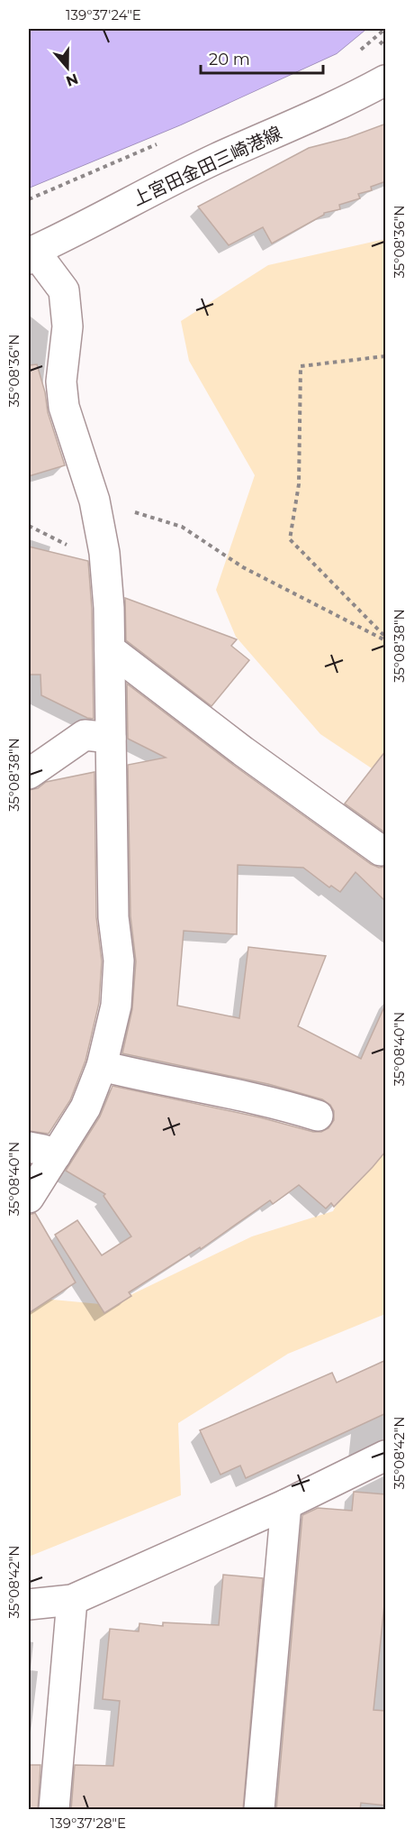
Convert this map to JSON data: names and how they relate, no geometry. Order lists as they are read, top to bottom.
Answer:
{
  "streets": {
    "street": ["上宮田金田三崎港線"]
  },
  "scale_bar": "20 m",
  "north": "bottom",
  "coordinates": [
    "139°37'24\"E",
    "35°08'36\"N",
    "35°08'38\"N",
    "35°08'40\"N",
    "35°08'42\"N",
    "139°37'28\"E"
  ]
}
